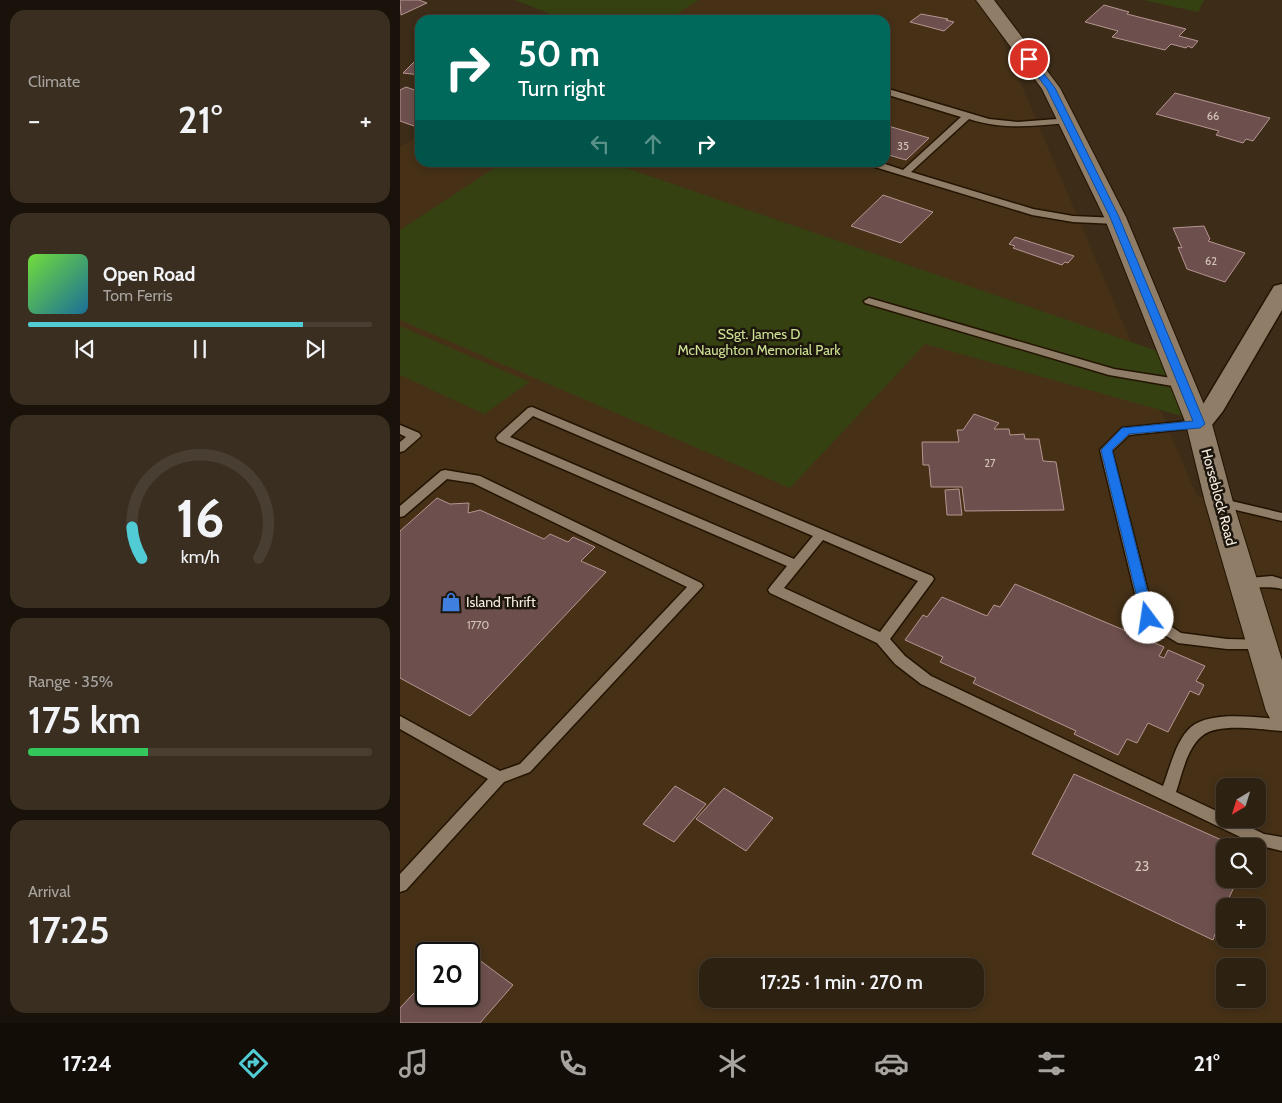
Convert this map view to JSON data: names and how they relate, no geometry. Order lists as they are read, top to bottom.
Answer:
{
  "streets": {
    "street": ["Horseblock Road"]
  },
  "parks": ["SSgt. James D McNaughton Memorial Park"],
  "places": {
    "shop": ["Island Thrift"]
  },
  "house_numbers": [
    "66",
    "35",
    "62",
    "27",
    "1770",
    "23"
  ],
  "north": "bottom left",
  "page": {
    "tile": [
      "Climate",
      ["Range · 35%", "175 km"],
      ["Arrival", "17:25"]
    ],
    "turn": ["50 m", "Turn right"],
    "heat": ["−", "21°", "+"],
    "song": ["Open Road", "Tom Ferris"],
    "map_buttons": ["+", "−"],
    "limit": "20",
    "trip": "17:25 · 1 min · 270 m",
    "tabs": ["17:24", "21°"],
    "gauge": ["16", "km/h"]
  }
}
